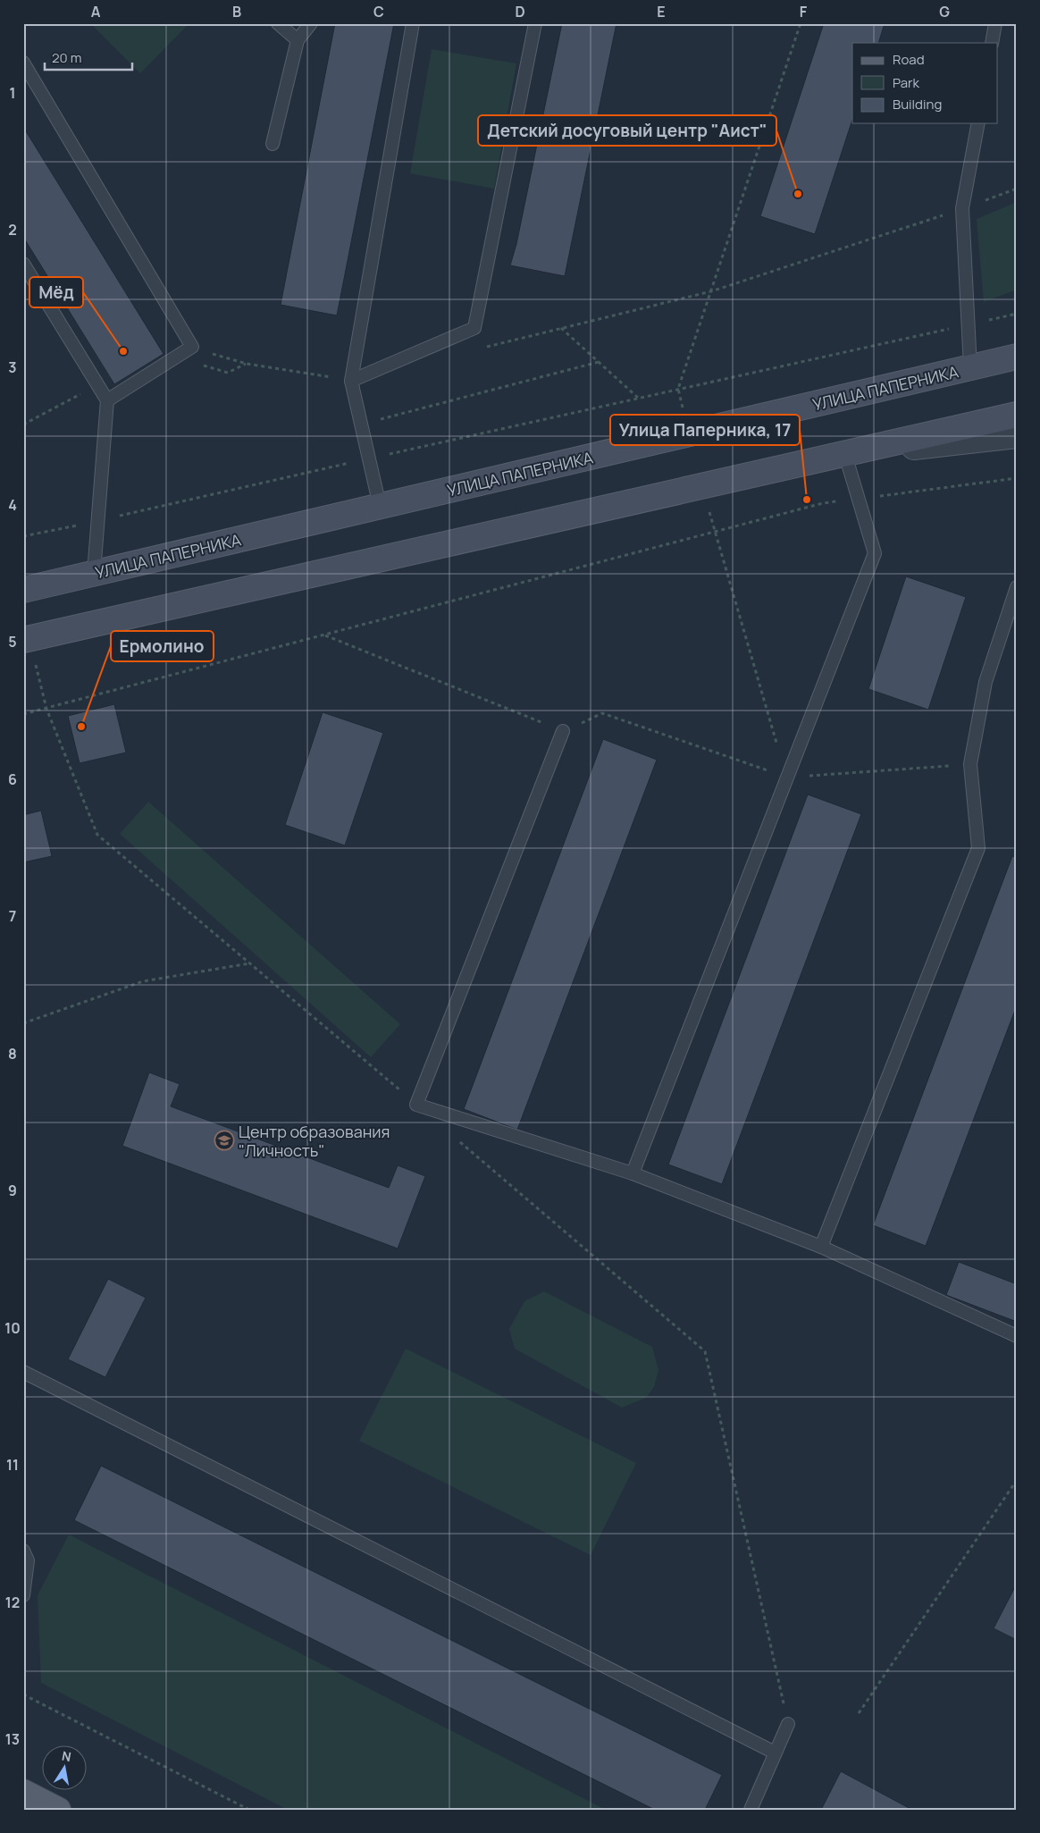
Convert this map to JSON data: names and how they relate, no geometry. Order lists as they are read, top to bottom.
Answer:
{
  "streets": {
    "main road": ["УЛИЦА ПАПЕРНИКА"]
  },
  "places": {
    "other": [
      "Детский досуговый центр \"Аист\"",
      "Мёд",
      "Улица Паперника, 17",
      "Ермолино"
    ],
    "school or university": ["Центр образования \"Личность\""]
  },
  "legend": ["Road", "Park", "Building"],
  "scale_bar": "20 m",
  "north": "top",
  "grid": {
    "columns": [
      "A",
      "B",
      "C",
      "D",
      "E",
      "F",
      "G"
    ],
    "rows": [
      "1",
      "2",
      "3",
      "4",
      "5",
      "6",
      "7",
      "8",
      "9",
      "10",
      "11",
      "12",
      "13"
    ]
  }
}
